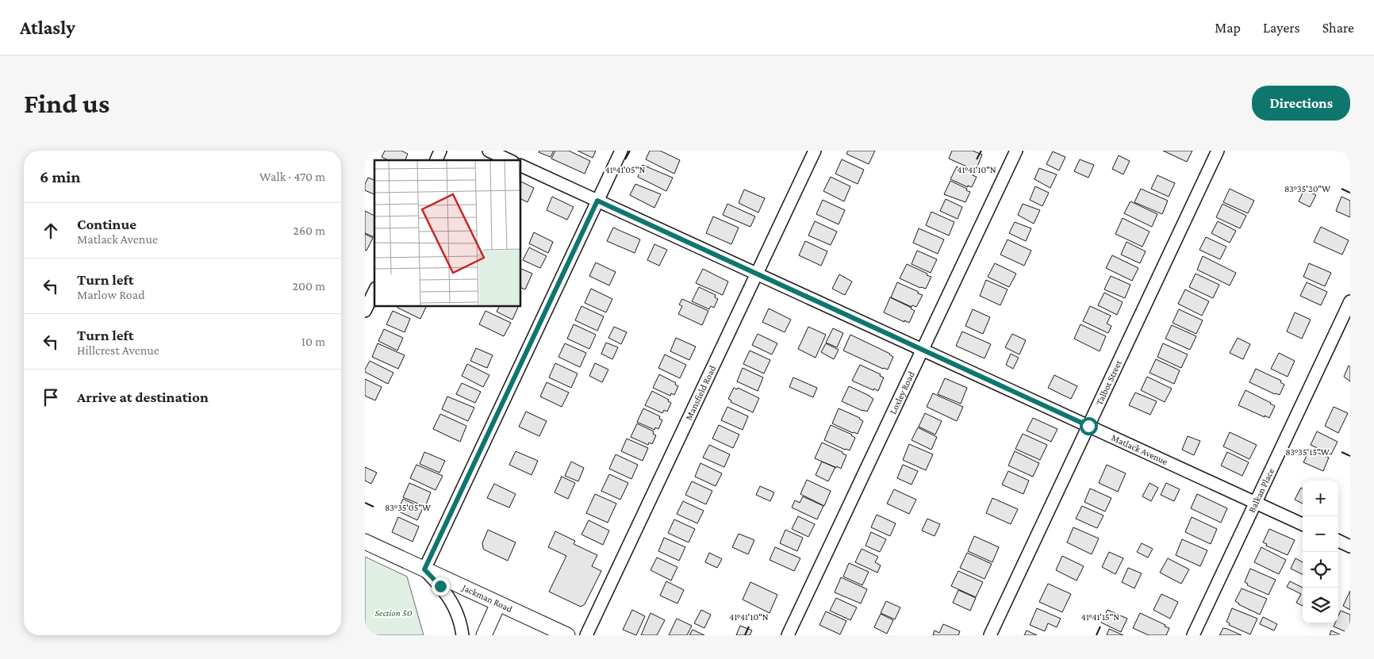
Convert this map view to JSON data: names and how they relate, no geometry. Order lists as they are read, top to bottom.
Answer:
{
  "streets": {
    "street": [
      "Talbot Street",
      "Mansfield Road",
      "Loxley Road",
      "Matlack Avenue",
      "Balkan Place",
      "Jackman Road"
    ]
  },
  "crossings": [
    ["Talbot Street", "Matlack Avenue"],
    ["Mansfield Road", "Matlack Avenue"],
    ["Loxley Road", "Matlack Avenue"],
    ["Matlack Avenue", "Balkan Place"]
  ],
  "parks": ["Section 50"],
  "page": {
    "header": "Atlasly",
    "nav": ["Map", "Layers", "Share"],
    "buttons": "Directions",
    "title": "Find us",
    "heading": ["6 min", "Walk · 470 m"],
    "list": [
      ["Continue", "Matlack Avenue", "260 m"],
      ["Turn left", "Marlow Road", "200 m"],
      ["Turn left", "Hillcrest Avenue", "10 m"],
      "Arrive at destination"
    ],
    "map_buttons": ["+", "−"]
  },
  "coordinates": [
    "41°41'05\"N",
    "41°41'10\"N",
    "83°35'20\"W",
    "83°35'15\"W",
    "83°35'05\"W",
    "41°41'15\"N"
  ]
}
